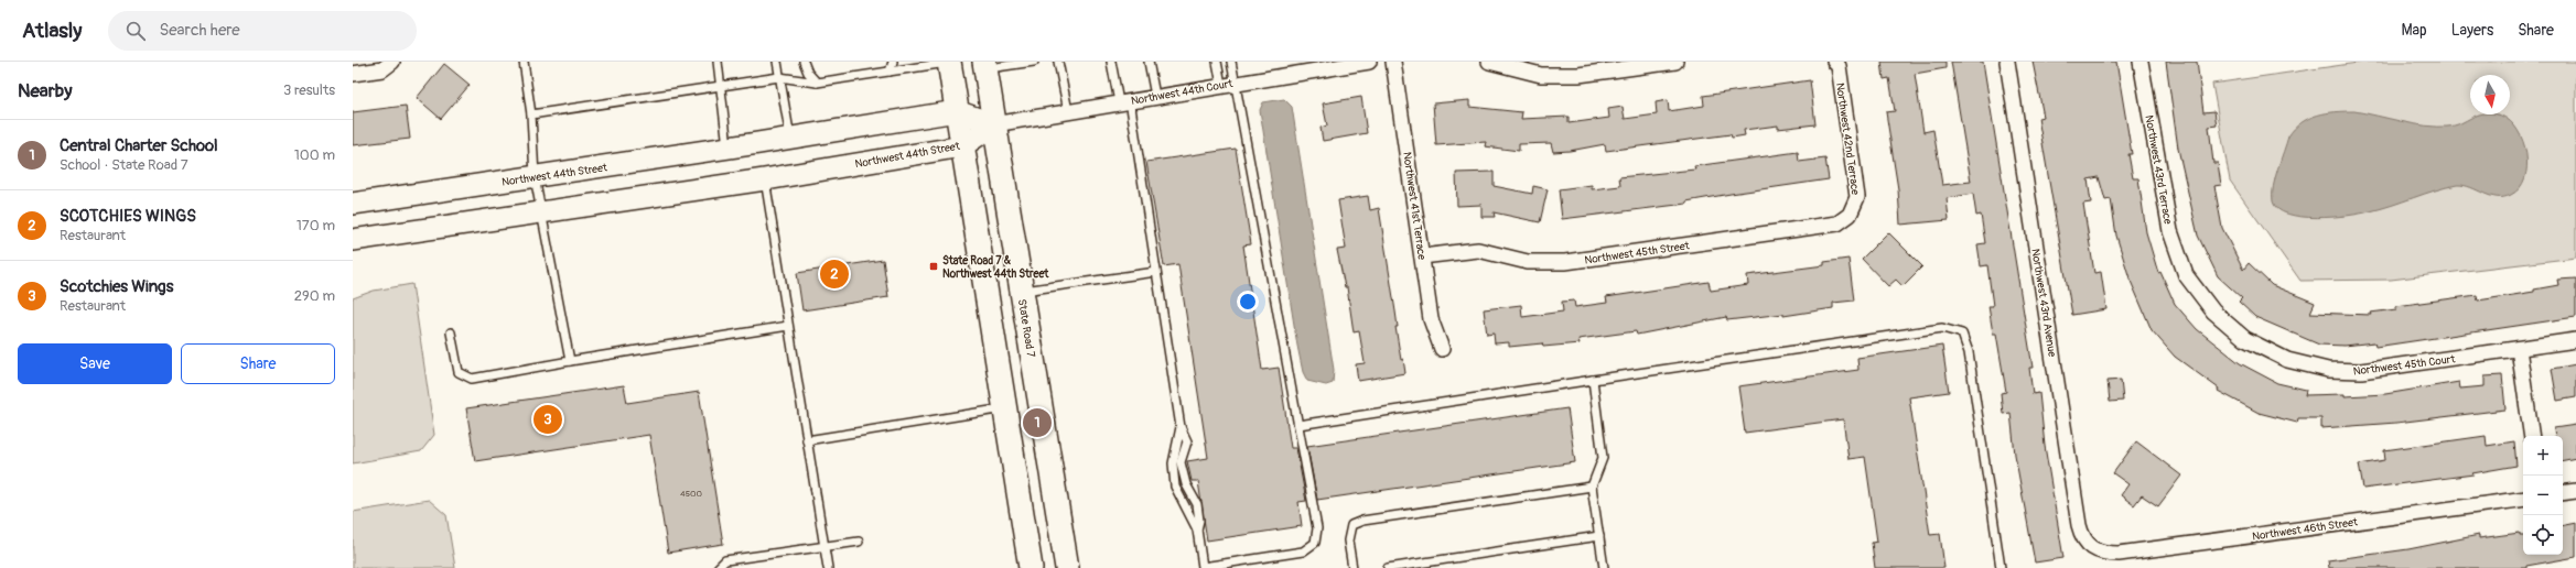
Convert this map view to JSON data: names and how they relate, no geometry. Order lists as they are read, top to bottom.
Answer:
{
  "streets": {
    "main road": ["State Road 7"],
    "street": [
      "Northwest 44th Court",
      "Northwest 42nd Terrace",
      "Northwest 44th Street",
      "Northwest 43rd Terrace",
      "Northwest 41st Terrace",
      "Northwest 45th Street",
      "Northwest 43rd Avenue",
      "Northwest 45th Court",
      "Northwest 46th Street"
    ]
  },
  "crossings": [
    ["Northwest 44th Court", "Northwest 44th Street"],
    ["Northwest 44th Court", "State Road 7"],
    ["Northwest 42nd Terrace", "Northwest 45th Street"],
    ["Northwest 44th Street", "State Road 7"],
    ["Northwest 43rd Terrace", "Northwest 45th Court"],
    ["Northwest 41st Terrace", "Northwest 45th Street"],
    ["Northwest 43rd Avenue", "Northwest 46th Street"]
  ],
  "places": {
    "transit": ["State Road 7 & Northwest 44th Street"]
  },
  "house_numbers": ["4500"],
  "north": "bottom",
  "page": {
    "header": "Atlasly",
    "search": "Search here",
    "nav": ["Map", "Layers", "Share"],
    "heading": ["Nearby", "3 results"],
    "list": [
      {
        "mark": "1",
        "name": "Central Charter School",
        "note": "School · State Road 7",
        "value": "100 m"
      },
      {
        "mark": "2",
        "name": "SCOTCHIES WINGS",
        "note": "Restaurant",
        "value": "170 m"
      },
      {
        "mark": "3",
        "name": "Scotchies Wings",
        "note": "Restaurant",
        "value": "290 m"
      }
    ],
    "pins": ["2", "3", "1"],
    "buttons": ["Save", "Share"],
    "map_buttons": ["+", "−"]
  }
}
